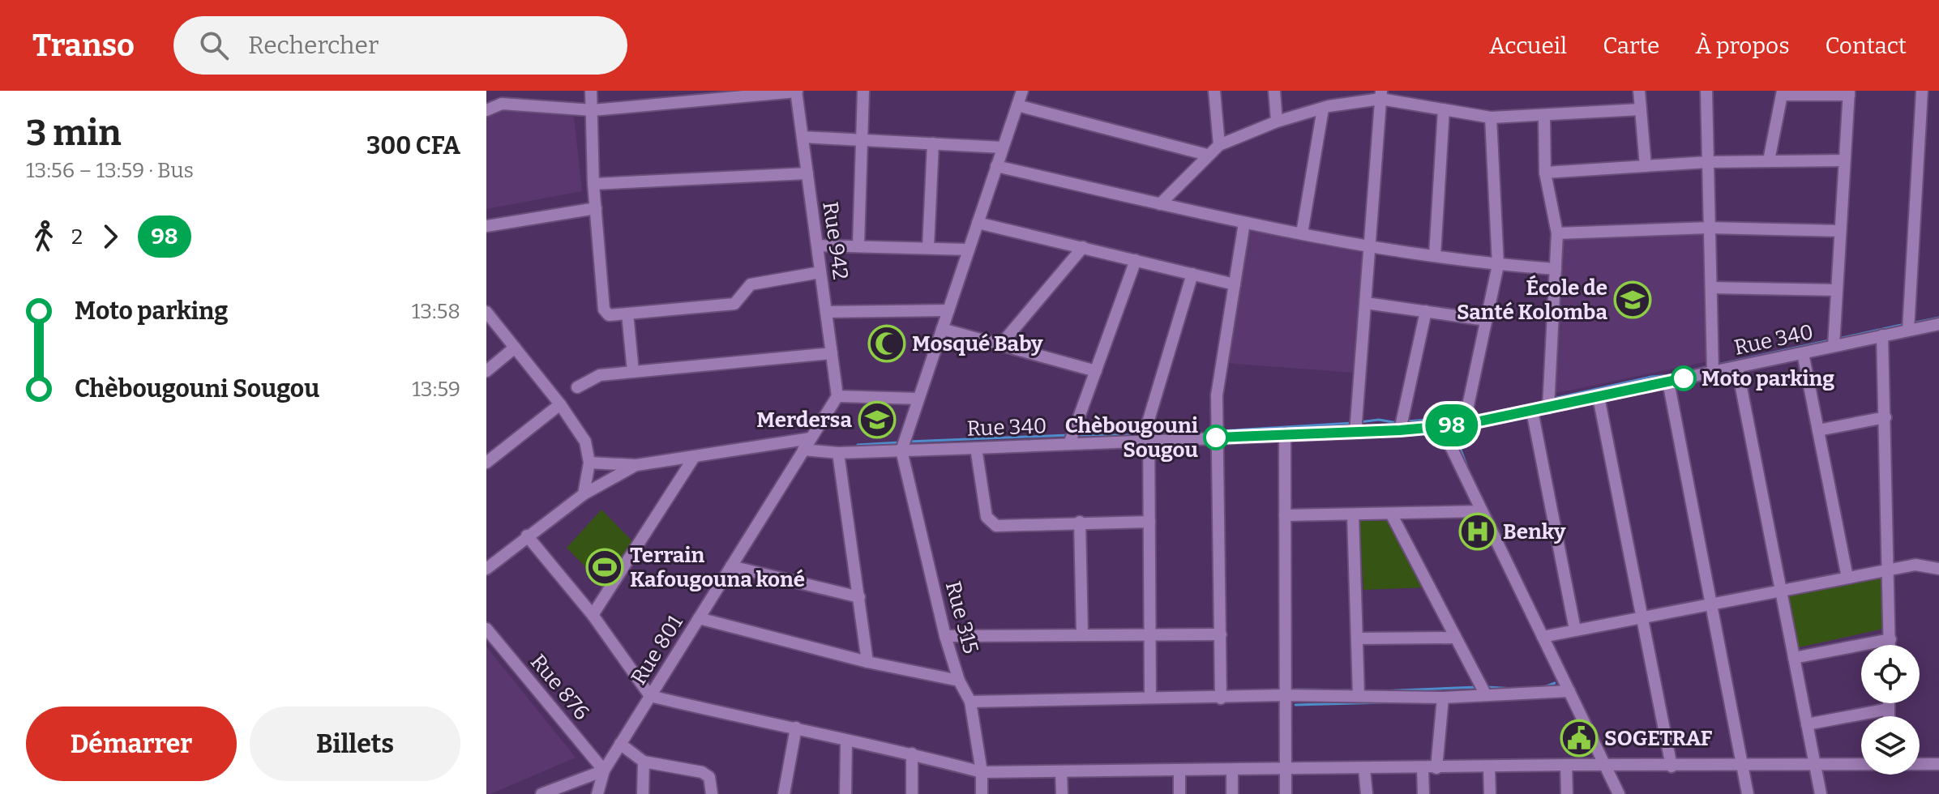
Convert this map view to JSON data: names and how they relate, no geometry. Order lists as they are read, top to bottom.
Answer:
{
  "streets": {
    "street": [
      "Rue 942",
      "Rue 340",
      "Rue 315",
      "Rue 801",
      "Rue 876"
    ]
  },
  "crossings": [
    ["Rue 942", "Rue 801"],
    ["Rue 340", "Rue 315"],
    ["Rue 340", "Rue 801"],
    ["Rue 801", "Rue 876"]
  ],
  "places": {
    "school or university": ["École de Santé Kolomba", "Merdersa"],
    "mosque": ["Mosqué Baby"],
    "other": ["Moto parking", "Chèbougouni Sougou"],
    "hospital": ["Benky"],
    "sports": ["Terrain Kafougouna koné"],
    "public building": ["SOGETRAF"]
  },
  "lines": ["bus line 98"],
  "page": {
    "header": "Transo",
    "search": "Rechercher",
    "nav": [
      "Accueil",
      "Carte",
      "À propos",
      "Contact"
    ],
    "heading": ["3 min", "13:56 – 13:59 · Bus", "300 CFA"],
    "on_map": "98",
    "legs": ["2", "98"],
    "list": [
      {
        "name": "Moto parking",
        "value": "13:58"
      },
      {
        "name": "Chèbougouni Sougou",
        "value": "13:59"
      }
    ],
    "buttons": ["Démarrer", "Billets"]
  }
}
